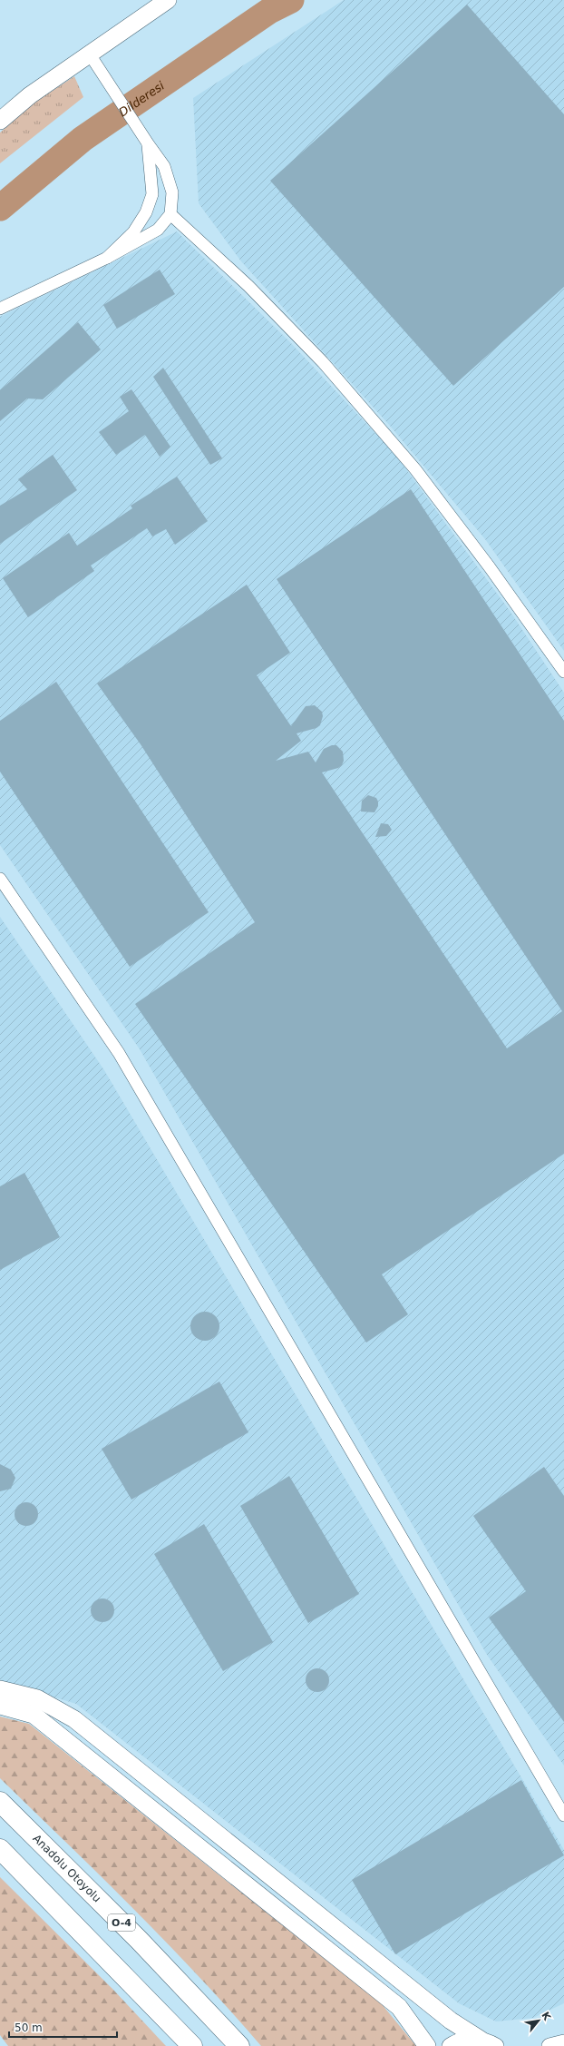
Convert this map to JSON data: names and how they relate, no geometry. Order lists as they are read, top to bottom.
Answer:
{
  "streets": {
    "highway": ["Anadolu Otoyolu", "O-4"]
  },
  "water": ["Dilderesi"],
  "scale_bar": "50 m",
  "north": "top right"
}
